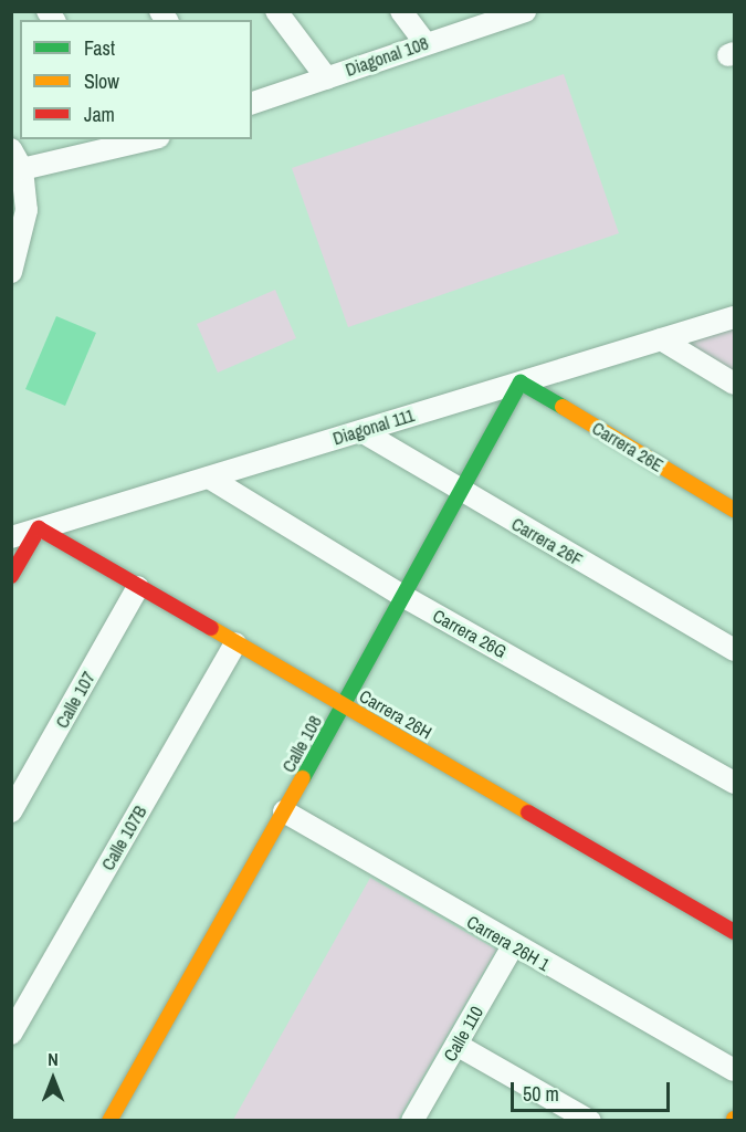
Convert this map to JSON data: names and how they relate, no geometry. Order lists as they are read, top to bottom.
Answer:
{
  "streets": {
    "street": [
      "Diagonal 108",
      "Diagonal 111",
      "Carrera 26E",
      "Carrera 26F",
      "Carrera 26G",
      "Calle 107",
      "Carrera 26H",
      "Calle 108",
      "Calle 107B",
      "Carrera 26H 1",
      "Calle 110"
    ]
  },
  "crossings": [
    ["Diagonal 111", "Carrera 26E"],
    ["Diagonal 111", "Carrera 26F"],
    ["Diagonal 111", "Carrera 26G"],
    ["Diagonal 111", "Carrera 26H"],
    ["Diagonal 111", "Calle 108"],
    ["Carrera 26E", "Calle 108"],
    ["Carrera 26F", "Calle 108"],
    ["Carrera 26G", "Calle 108"],
    ["Calle 107", "Carrera 26H"],
    ["Carrera 26H", "Calle 108"],
    ["Carrera 26H", "Calle 107B"],
    ["Calle 108", "Carrera 26H 1"],
    ["Carrera 26H 1", "Calle 110"]
  ],
  "legend": ["Fast", "Slow", "Jam"],
  "scale_bar": "50 m",
  "north": "top"
}
